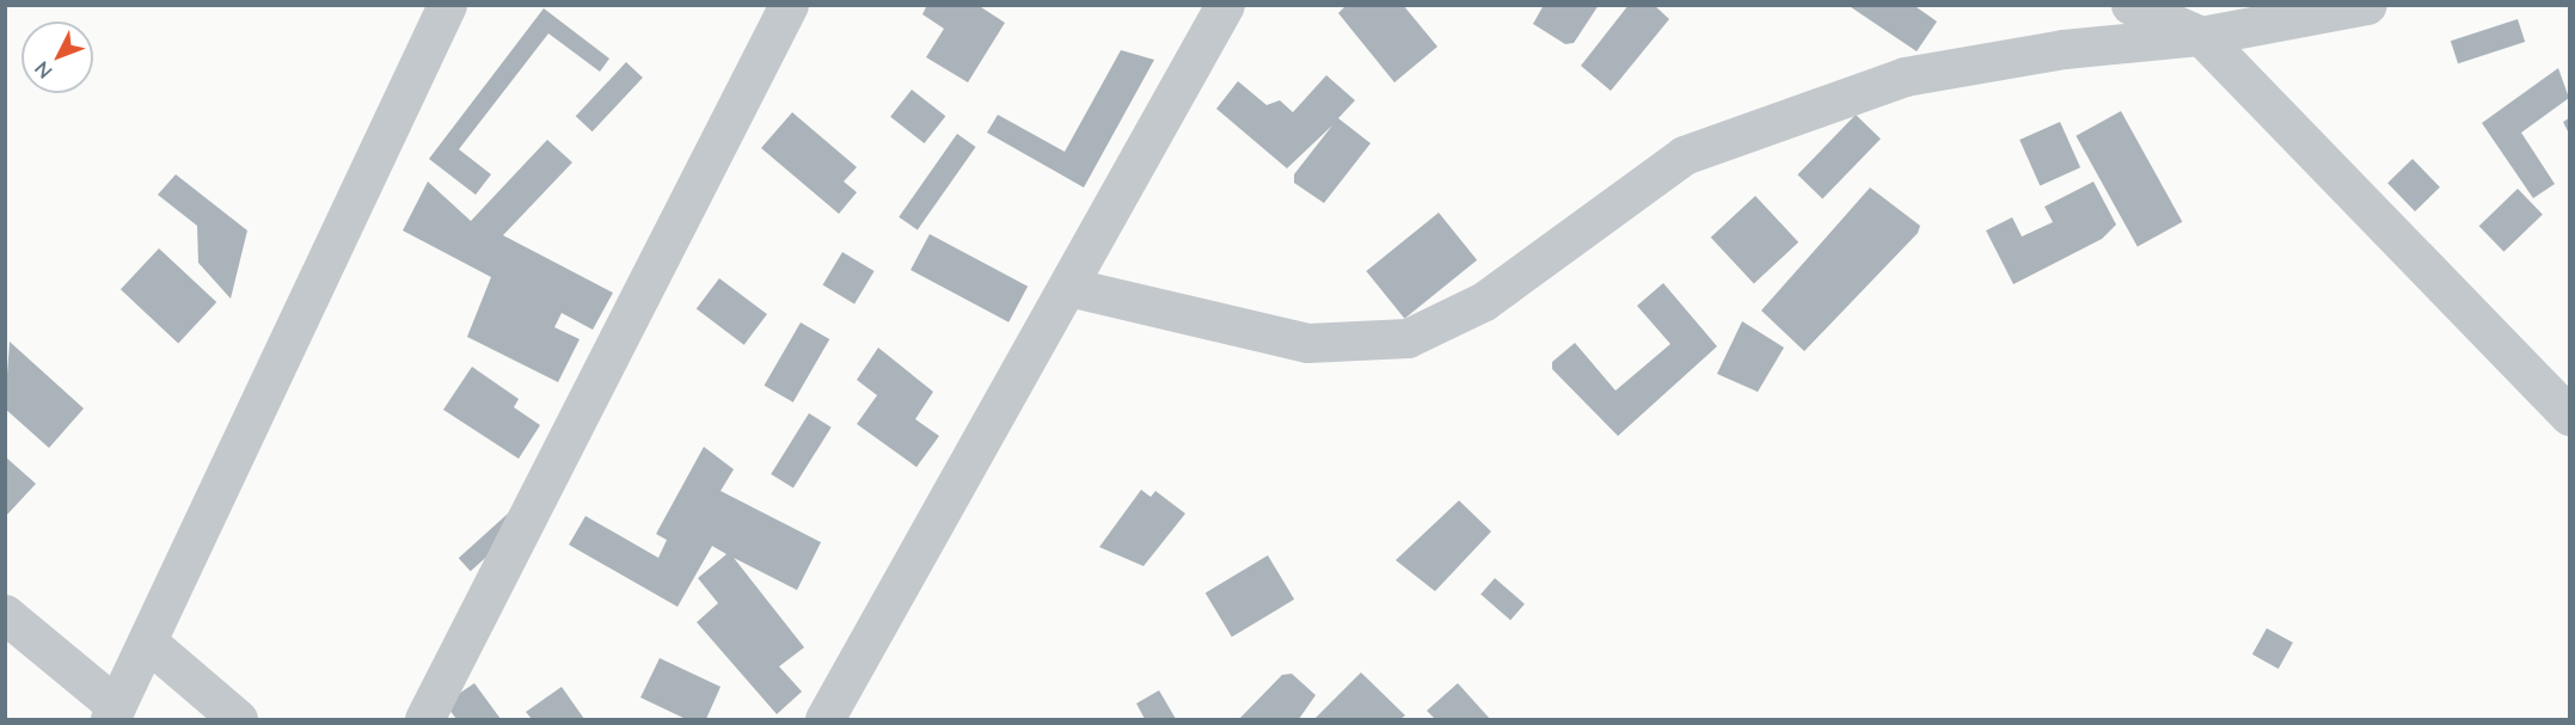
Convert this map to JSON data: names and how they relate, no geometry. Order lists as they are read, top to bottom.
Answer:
{
  "north": "bottom left"
}
